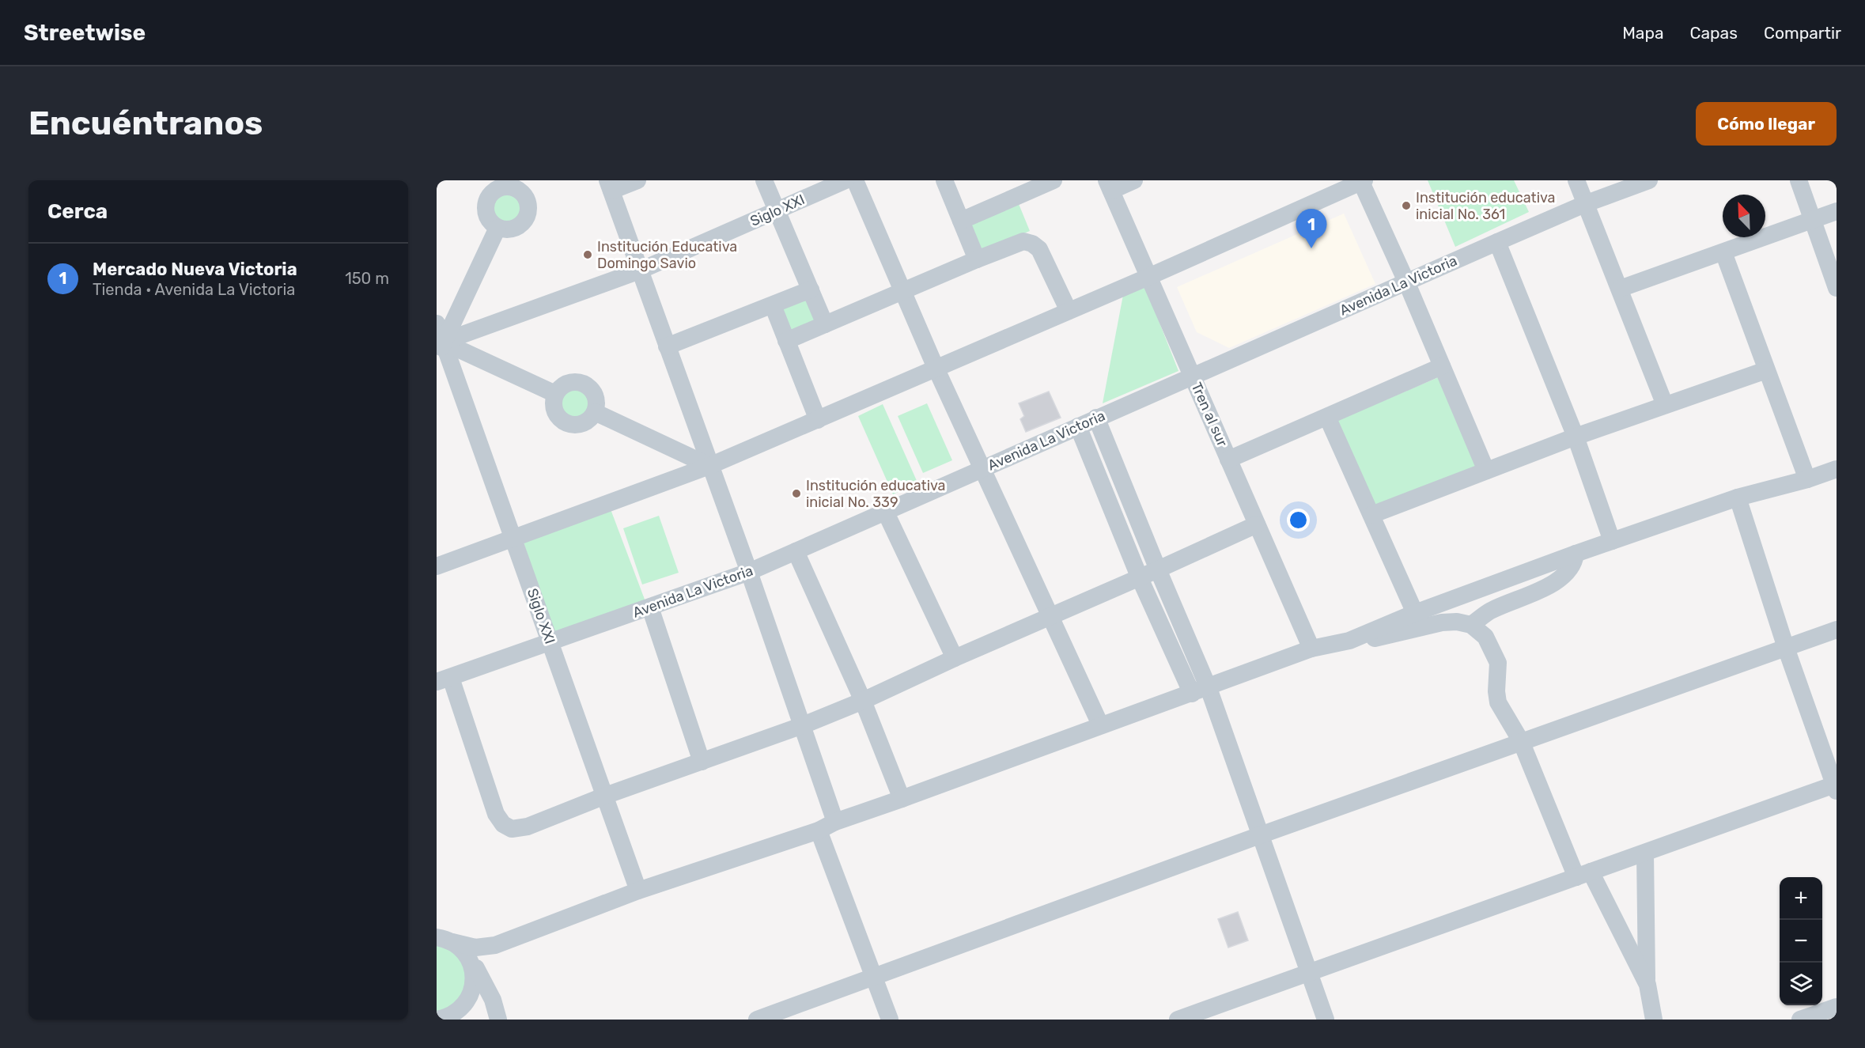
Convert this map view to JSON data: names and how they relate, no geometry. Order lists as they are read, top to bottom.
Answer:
{
  "streets": {
    "street": ["Siglo XXI", "Avenida La Victoria", "Tren al sur"]
  },
  "crossings": [
    ["Siglo XXI", "Avenida La Victoria"],
    ["Avenida La Victoria", "Tren al sur"]
  ],
  "places": ["Institución educativa inicial No. 361", "Institución Educativa Domingo Savio", "Institución educativa inicial No. 339"],
  "north": "top left",
  "page": {
    "header": "Streetwise",
    "nav": ["Mapa", "Capas", "Compartir"],
    "buttons": "Cómo llegar",
    "title": "Encuéntranos",
    "heading": "Cerca",
    "pins": "1",
    "list": [
      {
        "mark": "1",
        "name": "Mercado Nueva Victoria",
        "note": "Tienda · Avenida La Victoria",
        "value": "150 m"
      }
    ],
    "map_buttons": ["+", "−"]
  }
}
